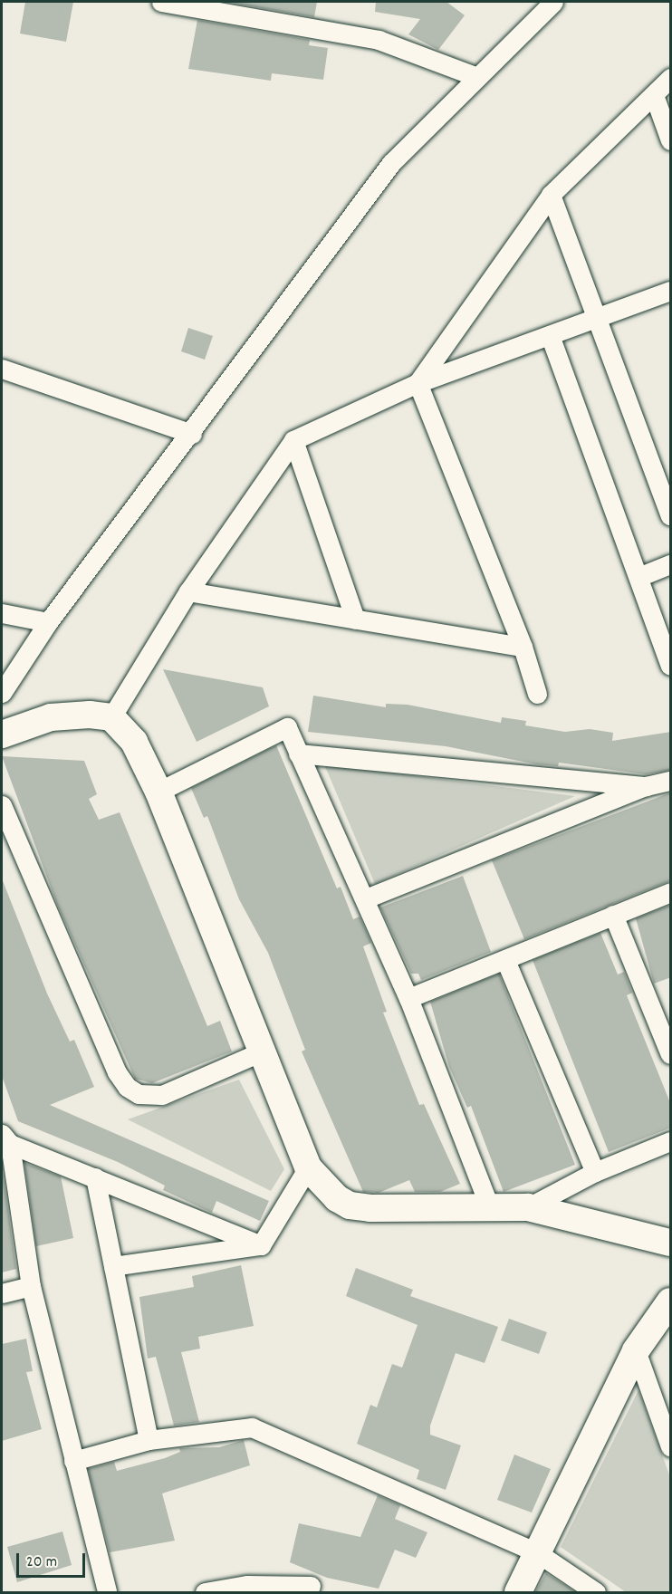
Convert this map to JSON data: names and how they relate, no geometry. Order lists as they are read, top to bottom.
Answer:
{
  "scale_bar": "20 m"
}
